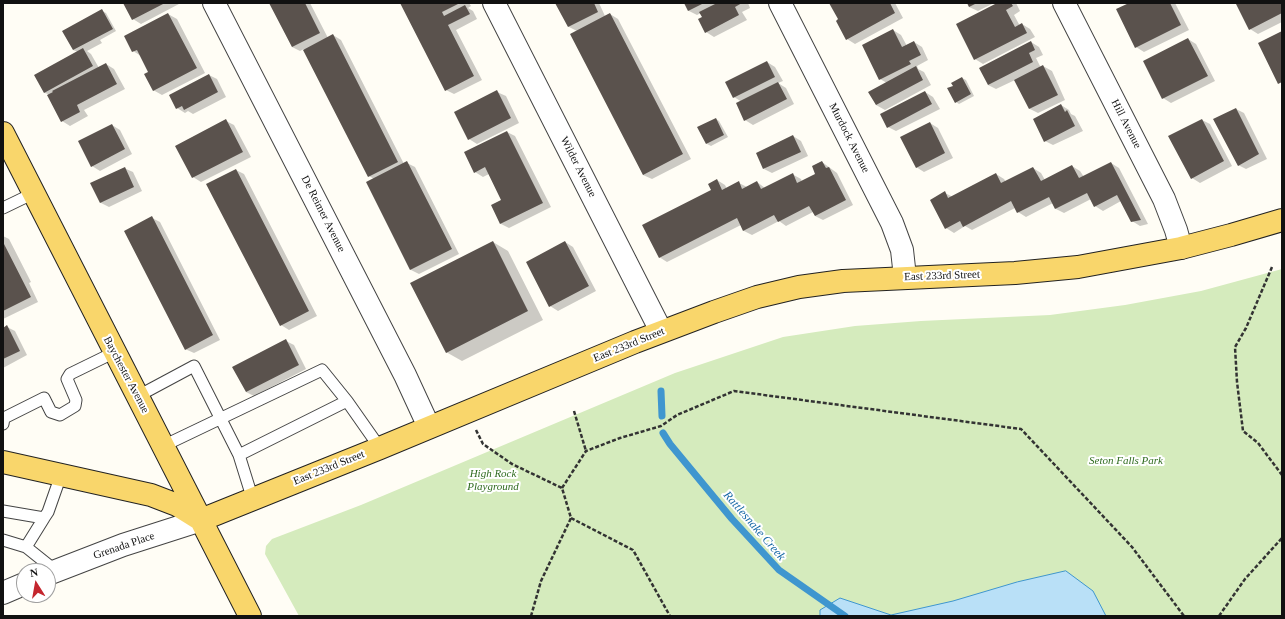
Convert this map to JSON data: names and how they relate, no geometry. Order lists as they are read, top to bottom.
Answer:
{
  "streets": {
    "main road": ["East 233rd Street", "Baychester Avenue"],
    "street": [
      "Hill Avenue",
      "Murdock Avenue",
      "Wilder Avenue",
      "De Reimer Avenue",
      "Grenada Place"
    ]
  },
  "crossings": [
    ["Hill Avenue", "East 233rd Street"],
    ["Murdock Avenue", "East 233rd Street"],
    ["Wilder Avenue", "East 233rd Street"],
    ["De Reimer Avenue", "East 233rd Street"],
    ["East 233rd Street", "Baychester Avenue"],
    ["East 233rd Street", "Grenada Place"],
    ["Baychester Avenue", "Grenada Place"]
  ],
  "water": ["Rattlesnake Creek"],
  "parks": ["Seton Falls Park", "High Rock Playground"],
  "north": "top"
}
